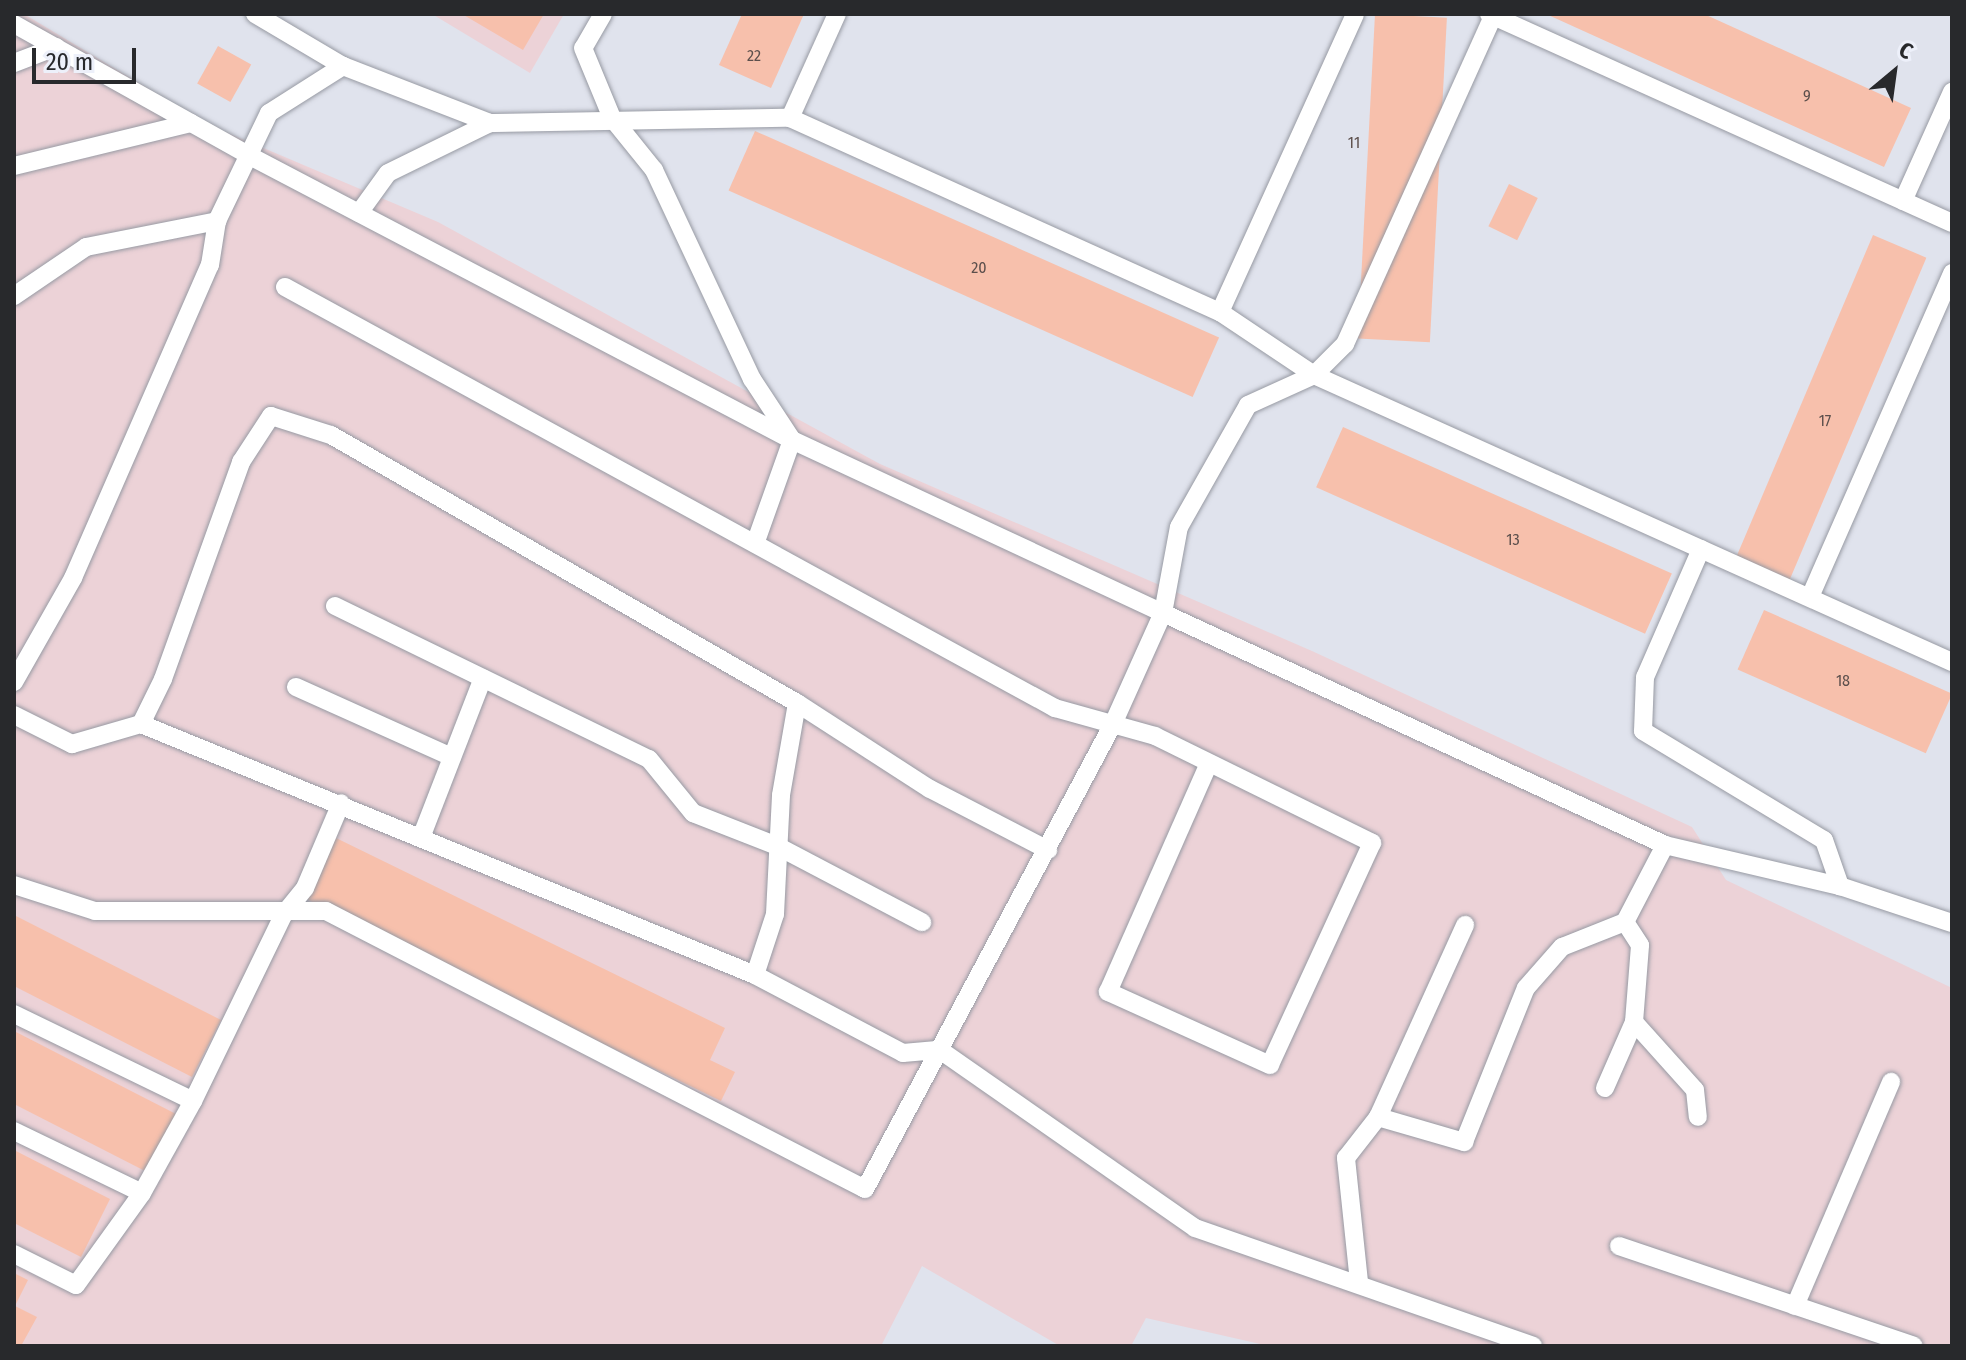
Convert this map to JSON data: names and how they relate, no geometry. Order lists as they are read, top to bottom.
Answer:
{
  "house_numbers": [
    "22",
    "9",
    "11",
    "20",
    "17",
    "13",
    "18"
  ],
  "scale_bar": "20 m",
  "north": "top right"
}
